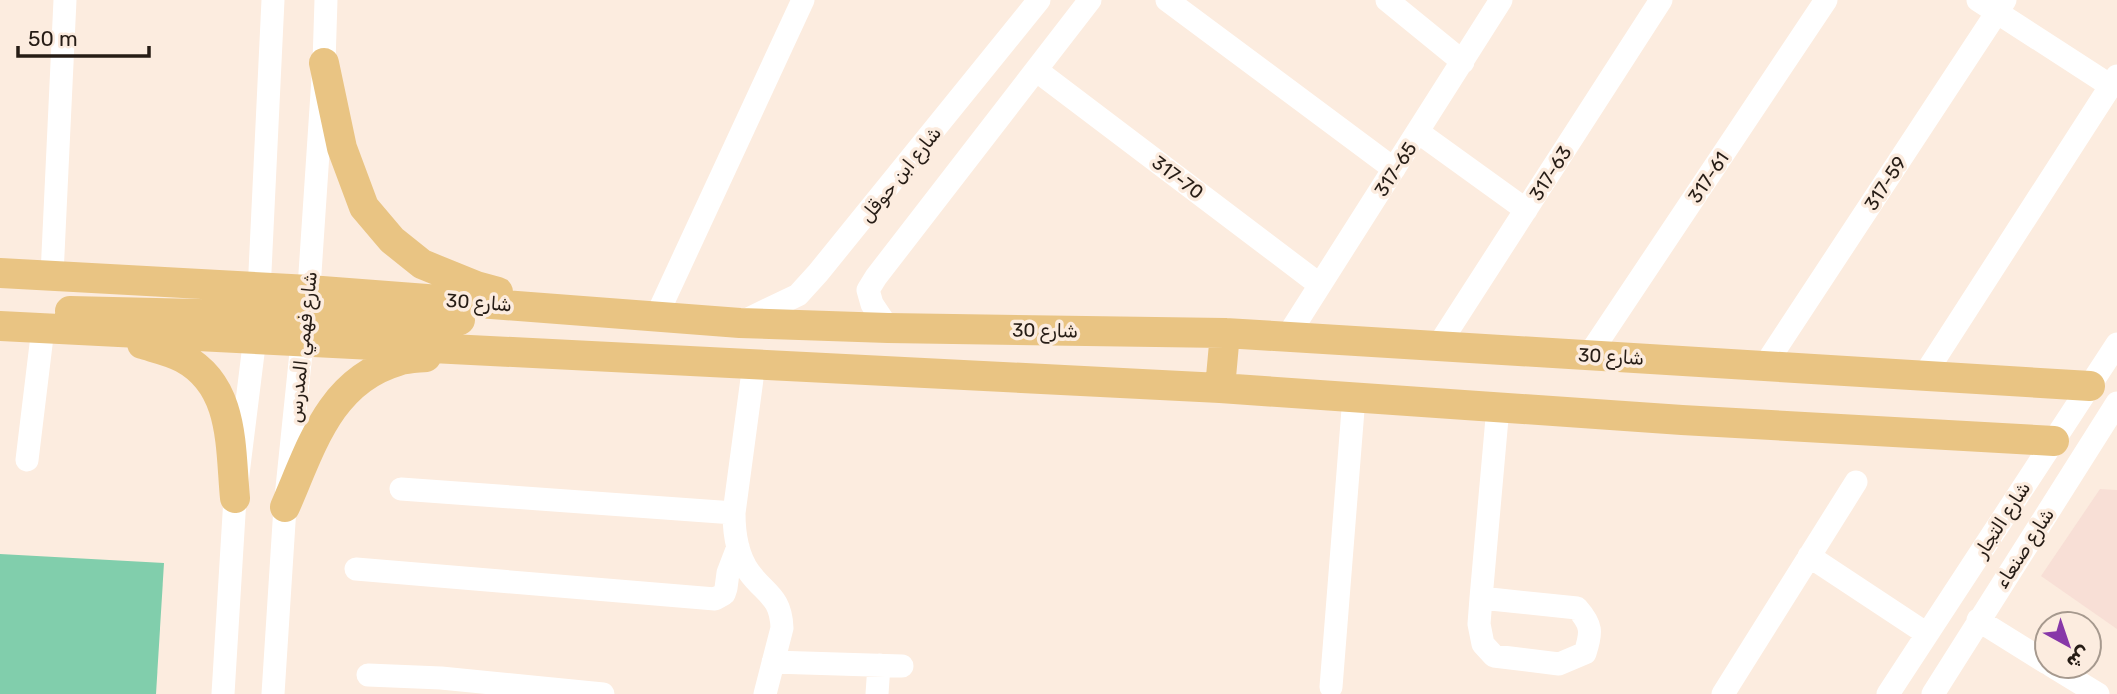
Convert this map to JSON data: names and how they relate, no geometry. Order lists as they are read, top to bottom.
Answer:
{
  "streets": {
    "main road": ["شارع 30"],
    "street": [
      "317-65",
      "317-63",
      "شارع ابن حوقل",
      "317-70",
      "317-61",
      "317-59",
      "شارع فهمي المدرس",
      "شارع التجار",
      "شارع صنعاء"
    ]
  },
  "crossings": [
    ["317-65", "317-70"],
    ["317-65", "شارع 30"],
    ["317-63", "شارع 30"],
    ["شارع ابن حوقل", "شارع 30"],
    ["317-61", "شارع 30"],
    ["317-59", "شارع 30"],
    ["شارع 30", "شارع فهمي المدرس"],
    ["شارع 30", "شارع التجار"]
  ],
  "scale_bar": "50 m",
  "north": "bottom right"
}
